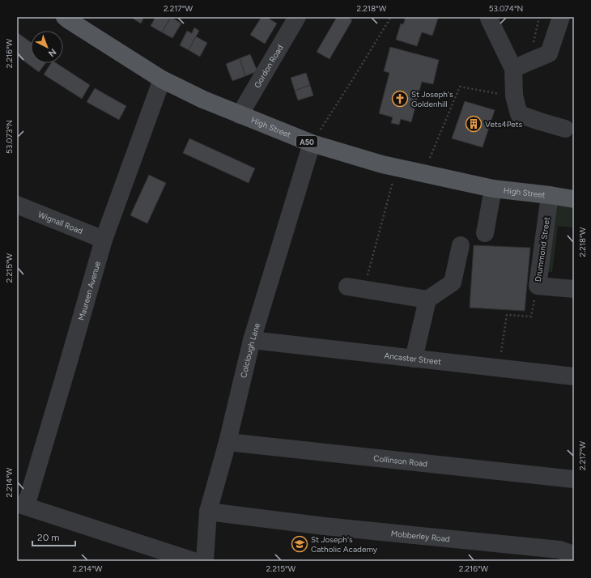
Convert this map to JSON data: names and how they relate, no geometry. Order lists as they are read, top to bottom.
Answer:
{
  "streets": {
    "main road": ["High Street", "A50"],
    "street": [
      "Gordon Road",
      "Wignall Road",
      "Drummond Street",
      "Maureen Avenue",
      "Colclough Lane",
      "Ancaster Street",
      "Collinson Road",
      "Mobberley Road"
    ]
  },
  "crossings": [
    ["Gordon Road", "High Street"],
    ["High Street", "Drummond Street"],
    ["High Street", "Maureen Avenue"],
    ["High Street", "Colclough Lane"],
    ["Wignall Road", "Maureen Avenue"],
    ["Colclough Lane", "Ancaster Street"],
    ["Colclough Lane", "Collinson Road"],
    ["Colclough Lane", "Mobberley Road"]
  ],
  "places": {
    "church": ["St Joseph's Goldenhill"],
    "building": ["Vets4Pets"],
    "school or university": ["St Joseph's Catholic Academy"]
  },
  "scale_bar": "20 m",
  "north": "bottom right",
  "coordinates": [
    "2.217°W",
    "2.218°W",
    "53.074°N",
    "2.216°W",
    "53.073°N",
    "2.215°W",
    "2.214°W"
  ]
}
